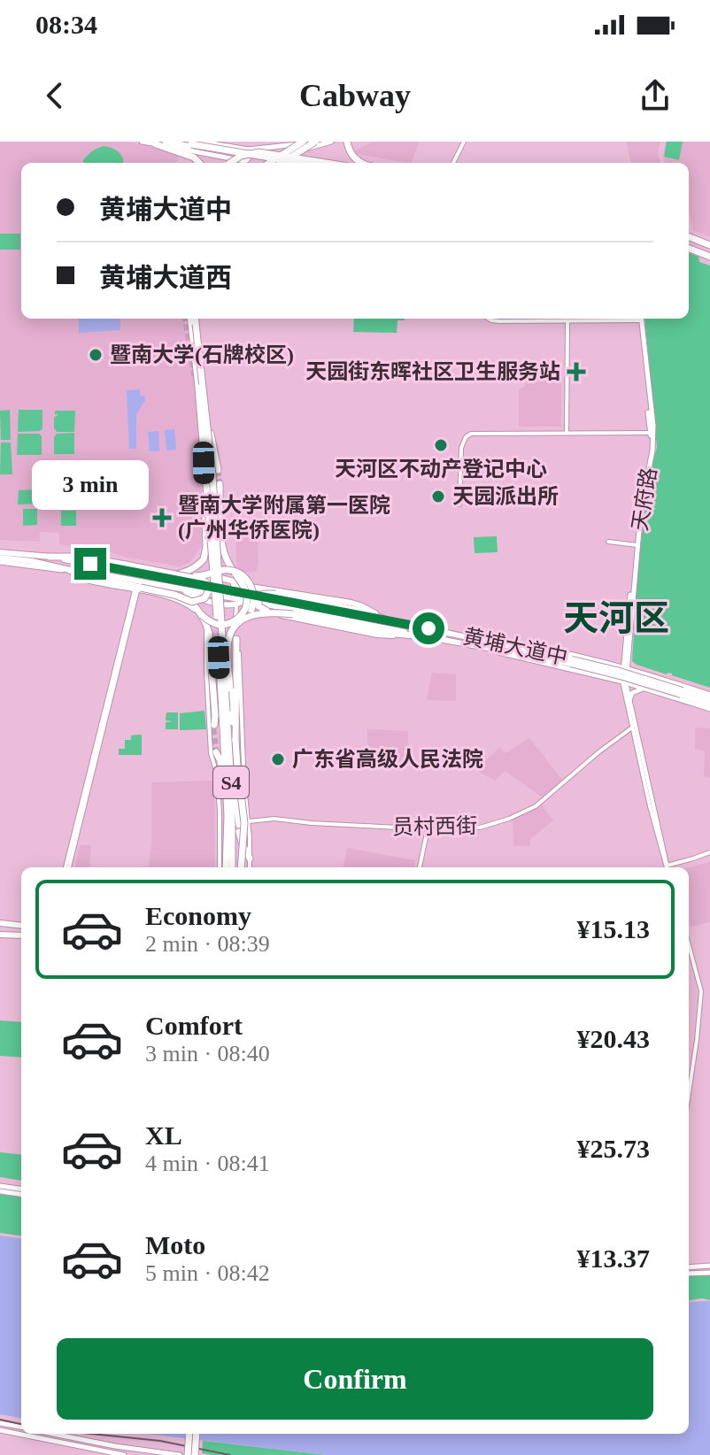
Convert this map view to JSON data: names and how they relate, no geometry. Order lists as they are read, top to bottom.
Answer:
{
  "streets": {
    "highway": ["S4"],
    "main road": ["天府路", "黄埔大道中"],
    "street": ["员村西街"]
  },
  "districts": ["天河区"],
  "places": {
    "other": [
      "暨南大学(石牌校区)",
      "天河区不动产登记中心",
      "天园派出所",
      "广东省高级人民法院"
    ],
    "health": ["天园街东晖社区卫生服务站", "暨南大学附属第一医院 (广州华侨医院)"]
  },
  "page": {
    "status": "08:34",
    "header": "Cabway",
    "banner": ["黄埔大道中", "黄埔大道西"],
    "bubble": "3 min",
    "list": [
      {
        "name": "Economy",
        "note": "2 min · 08:39",
        "value": "¥15.13"
      },
      {
        "name": "Comfort",
        "note": "3 min · 08:40",
        "value": "¥20.43"
      },
      {
        "name": "XL",
        "note": "4 min · 08:41",
        "value": "¥25.73"
      },
      {
        "name": "Moto",
        "note": "5 min · 08:42",
        "value": "¥13.37"
      }
    ],
    "buttons": "Confirm"
  }
}
